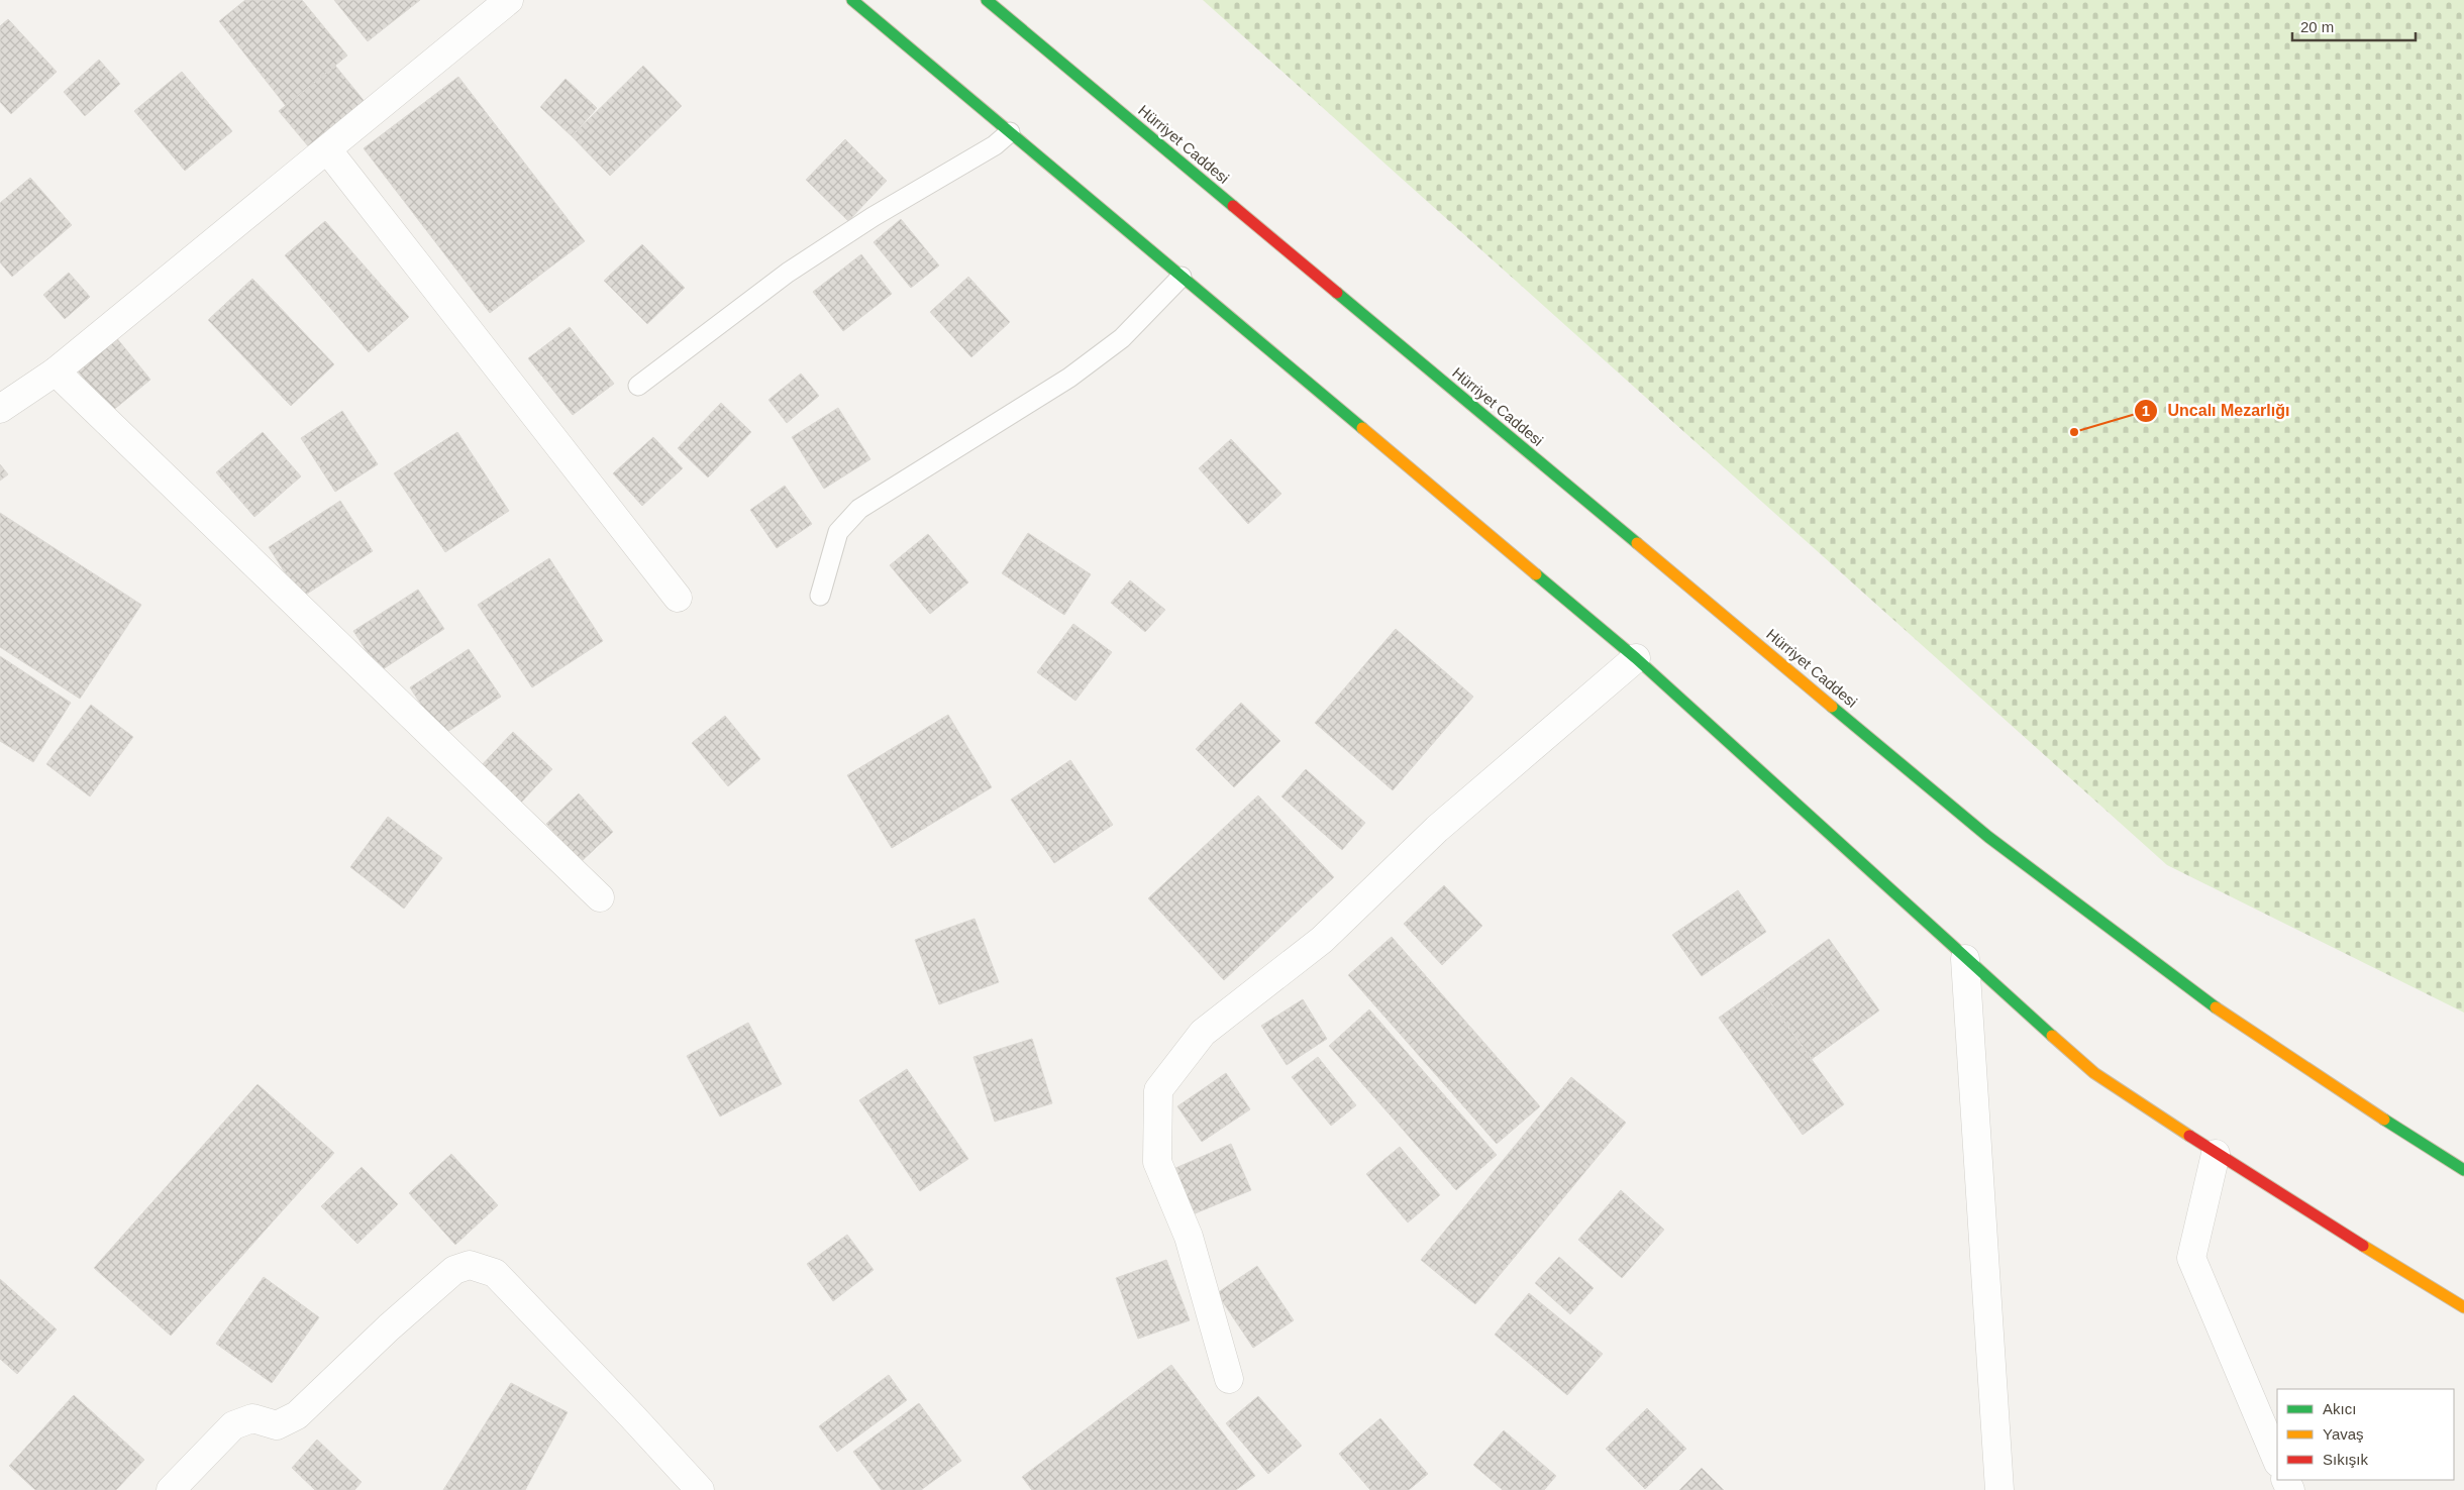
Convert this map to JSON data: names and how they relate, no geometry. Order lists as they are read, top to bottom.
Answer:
{
  "streets": {
    "highway": ["Hürriyet Caddesi"]
  },
  "places": ["Uncalı Mezarlığı"],
  "legend": ["Akıcı", "Yavaş", "Sıkışık"],
  "scale_bar": "20 m"
}
